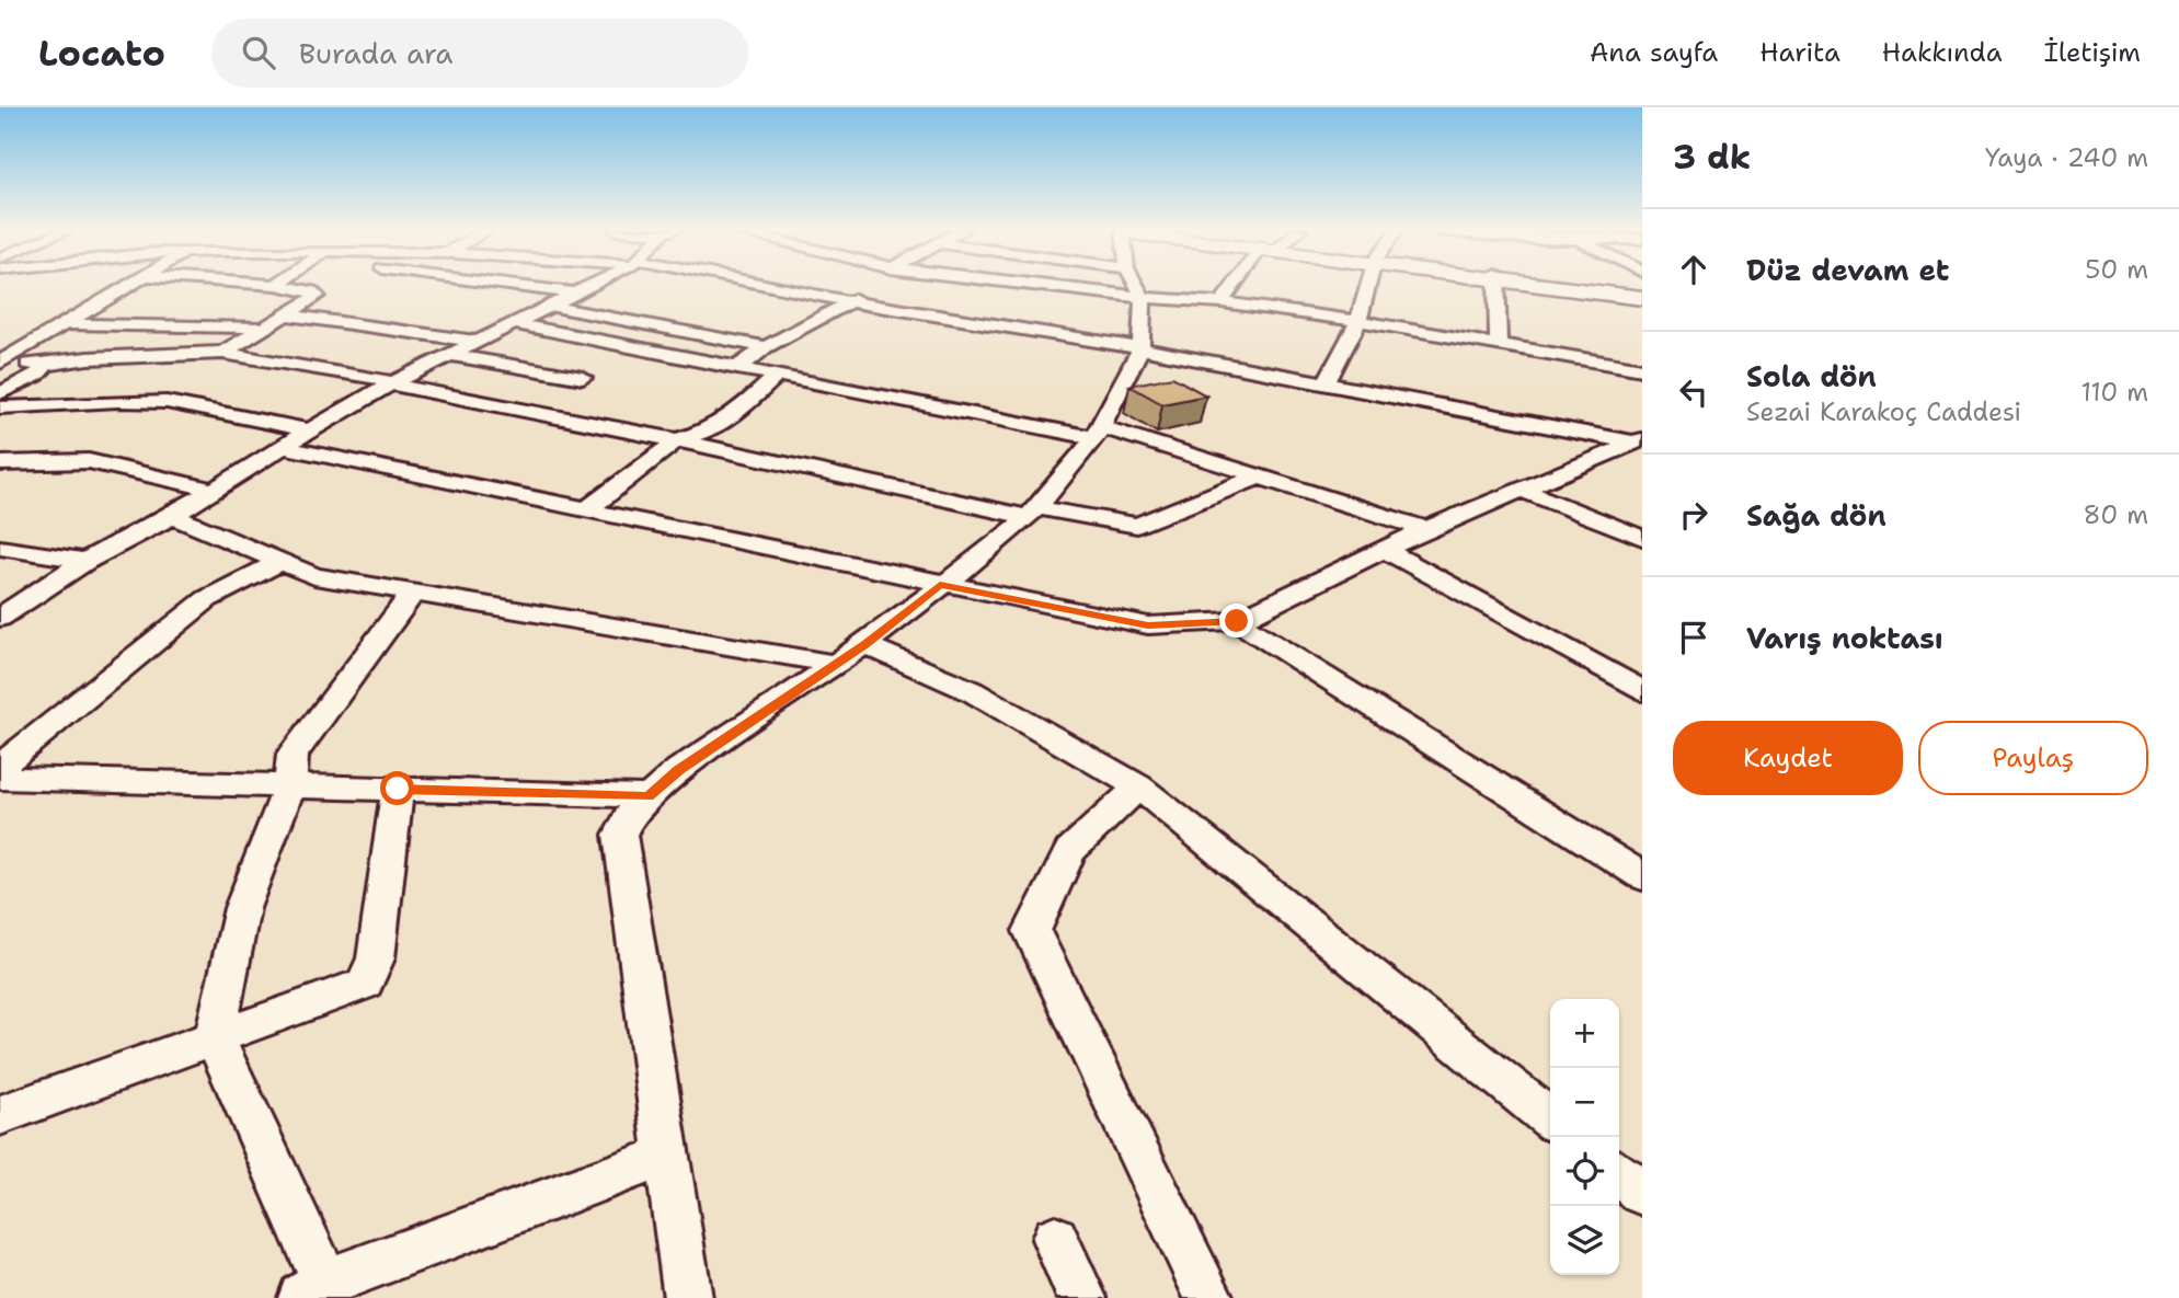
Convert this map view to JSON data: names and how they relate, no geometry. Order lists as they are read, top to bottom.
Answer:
{
  "page": {
    "header": "Locato",
    "search": "Burada ara",
    "nav": [
      "Ana sayfa",
      "Harita",
      "Hakkında",
      "İletişim"
    ],
    "heading": ["3 dk", "Yaya · 240 m"],
    "list": [
      ["Düz devam et", "50 m"],
      ["Sola dön", "Sezai Karakoç Caddesi", "110 m"],
      ["Sağa dön", "80 m"],
      "Varış noktası"
    ],
    "buttons": ["Kaydet", "Paylaş"],
    "map_buttons": ["+", "−"]
  }
}
